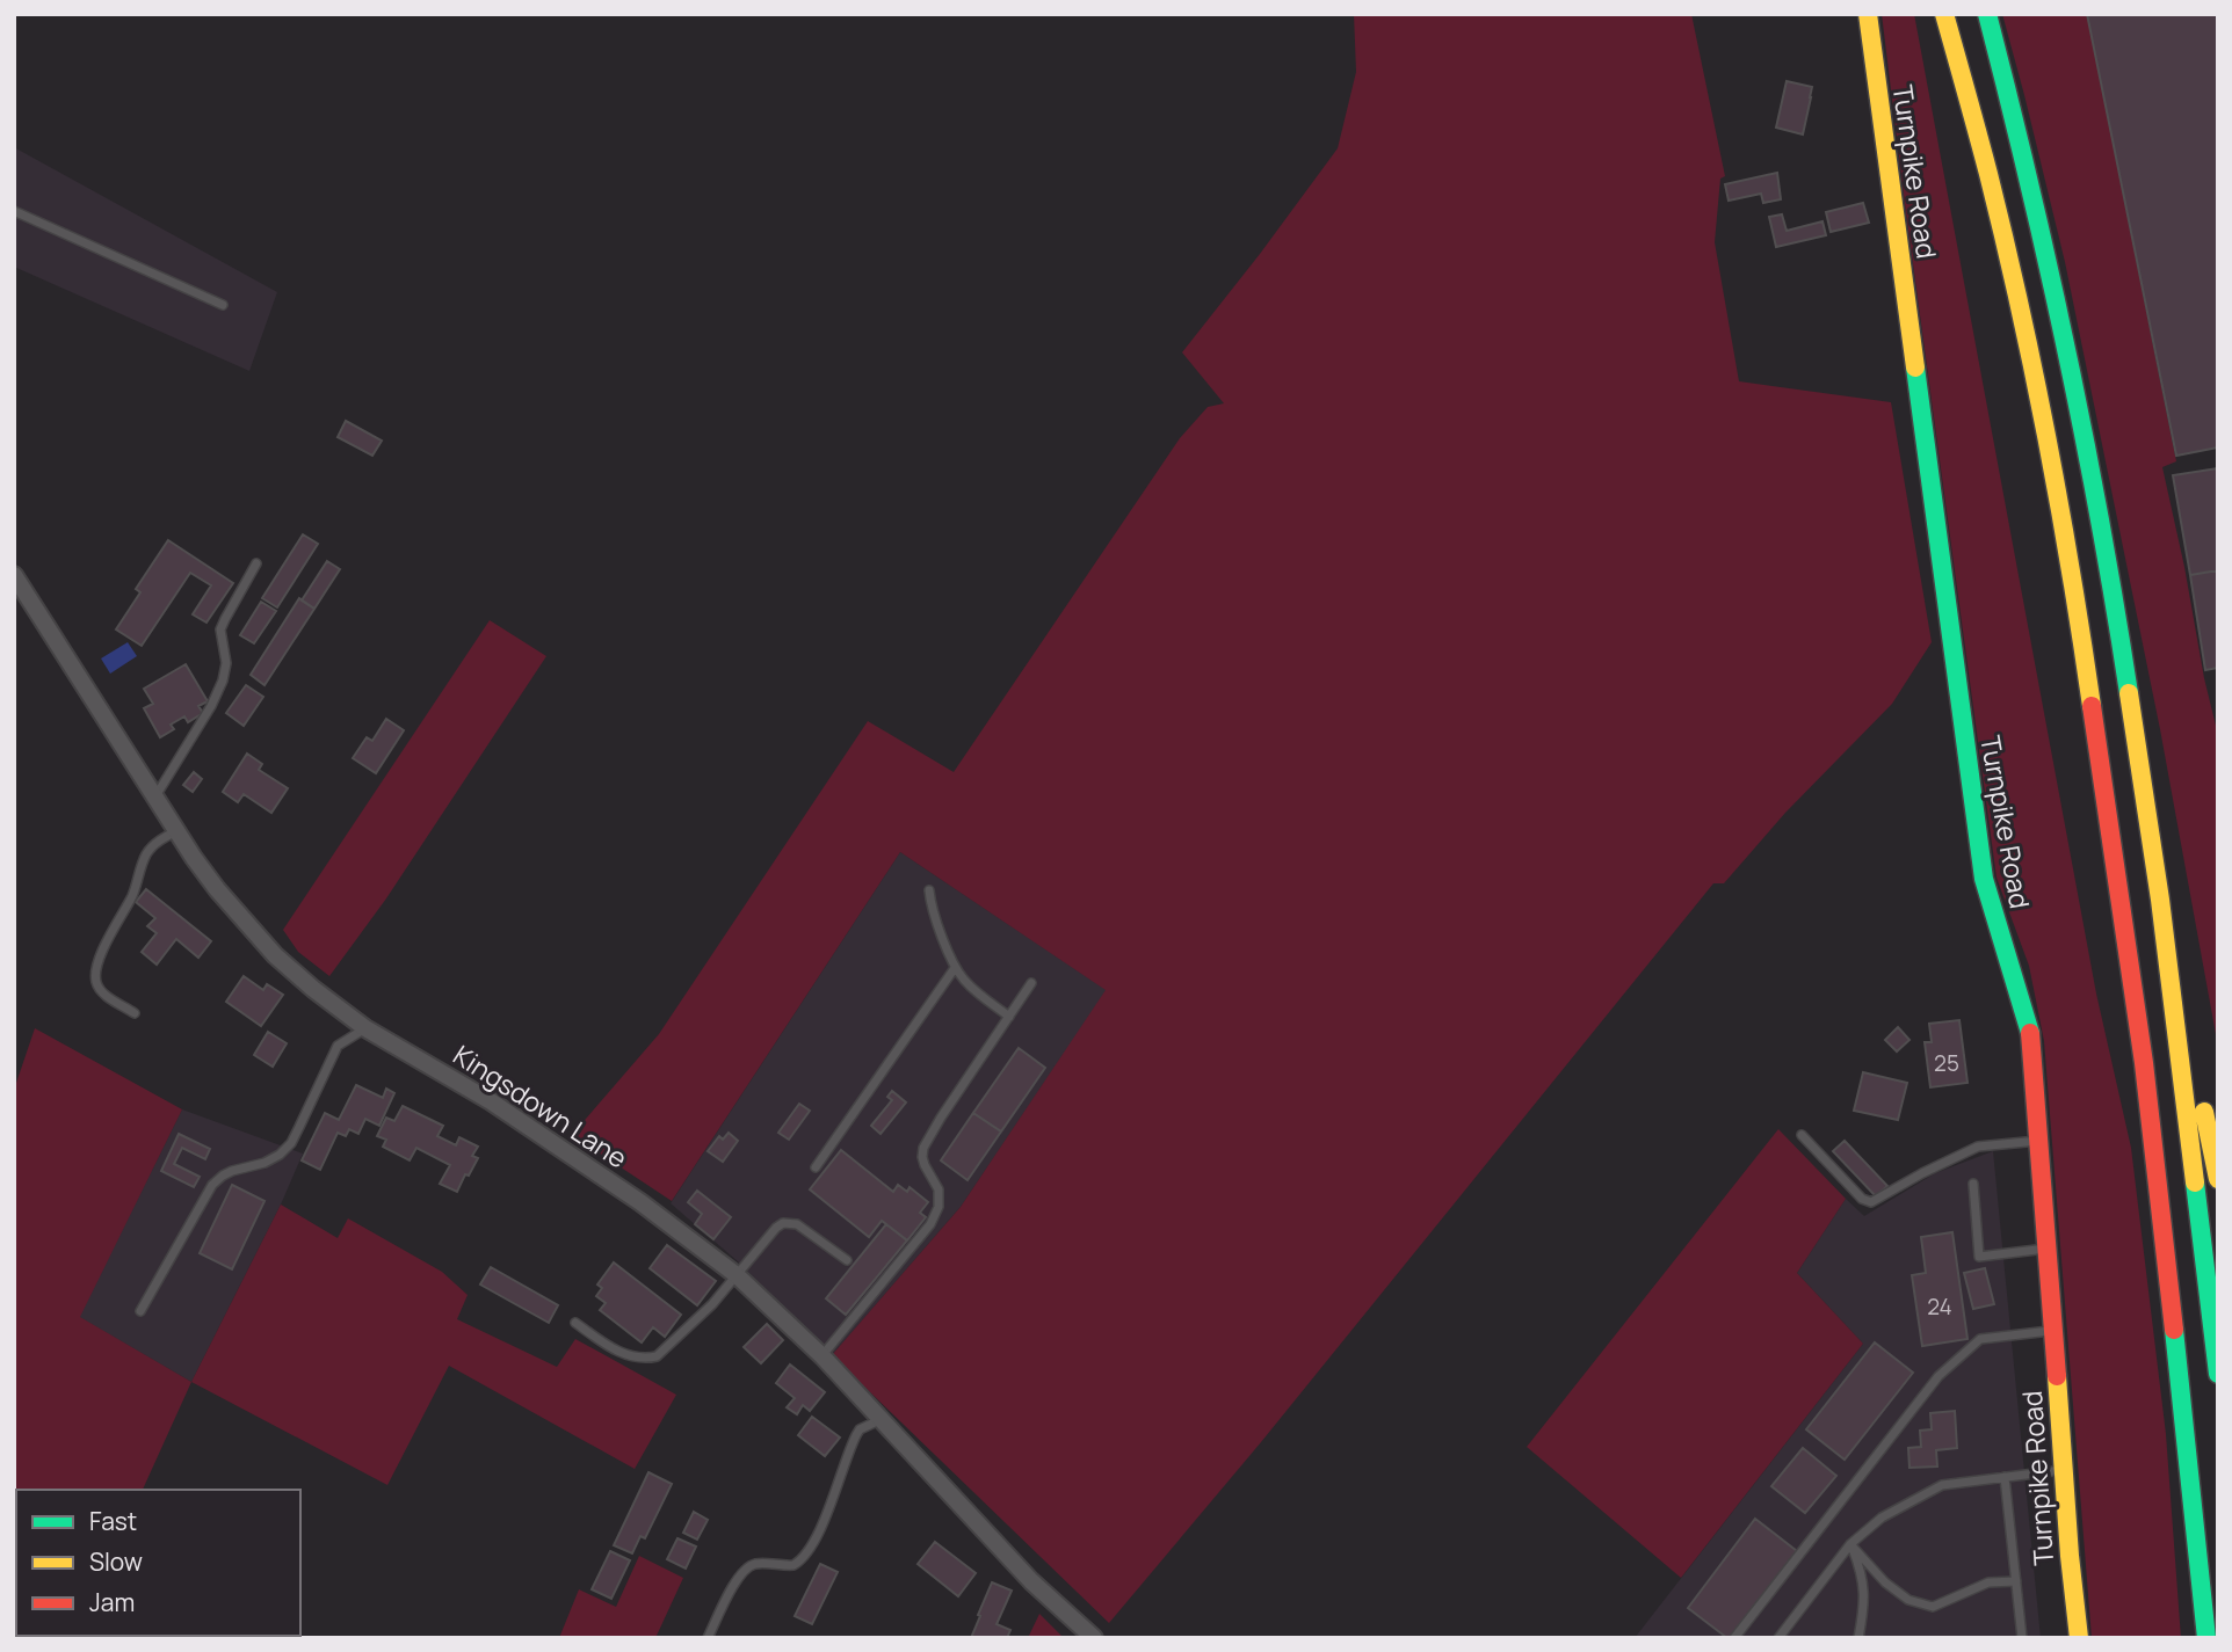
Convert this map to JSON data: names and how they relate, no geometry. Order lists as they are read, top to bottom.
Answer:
{
  "streets": {
    "main road": ["Turnpike Road"],
    "street": ["Kingsdown Lane"]
  },
  "house_numbers": ["25", "24"],
  "legend": ["Fast", "Slow", "Jam"]
}
